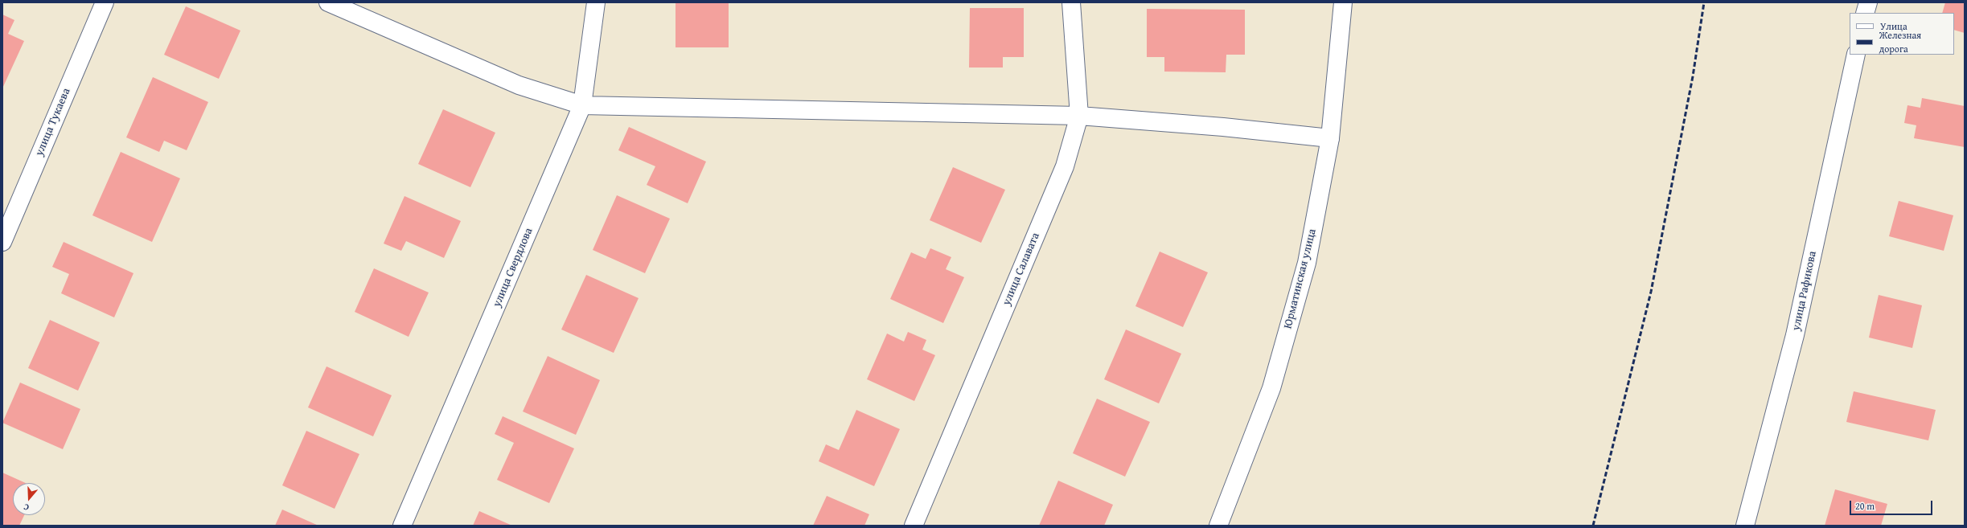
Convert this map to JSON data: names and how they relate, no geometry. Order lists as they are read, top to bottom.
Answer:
{
  "streets": {
    "street": [
      "улица Тукаева",
      "улица Свердлова",
      "улица Салавата",
      "Юрматинская улица",
      "улица Рафикова"
    ]
  },
  "legend": ["Улица", "Железная дорога"],
  "scale_bar": "20 m",
  "north": "bottom"
}
